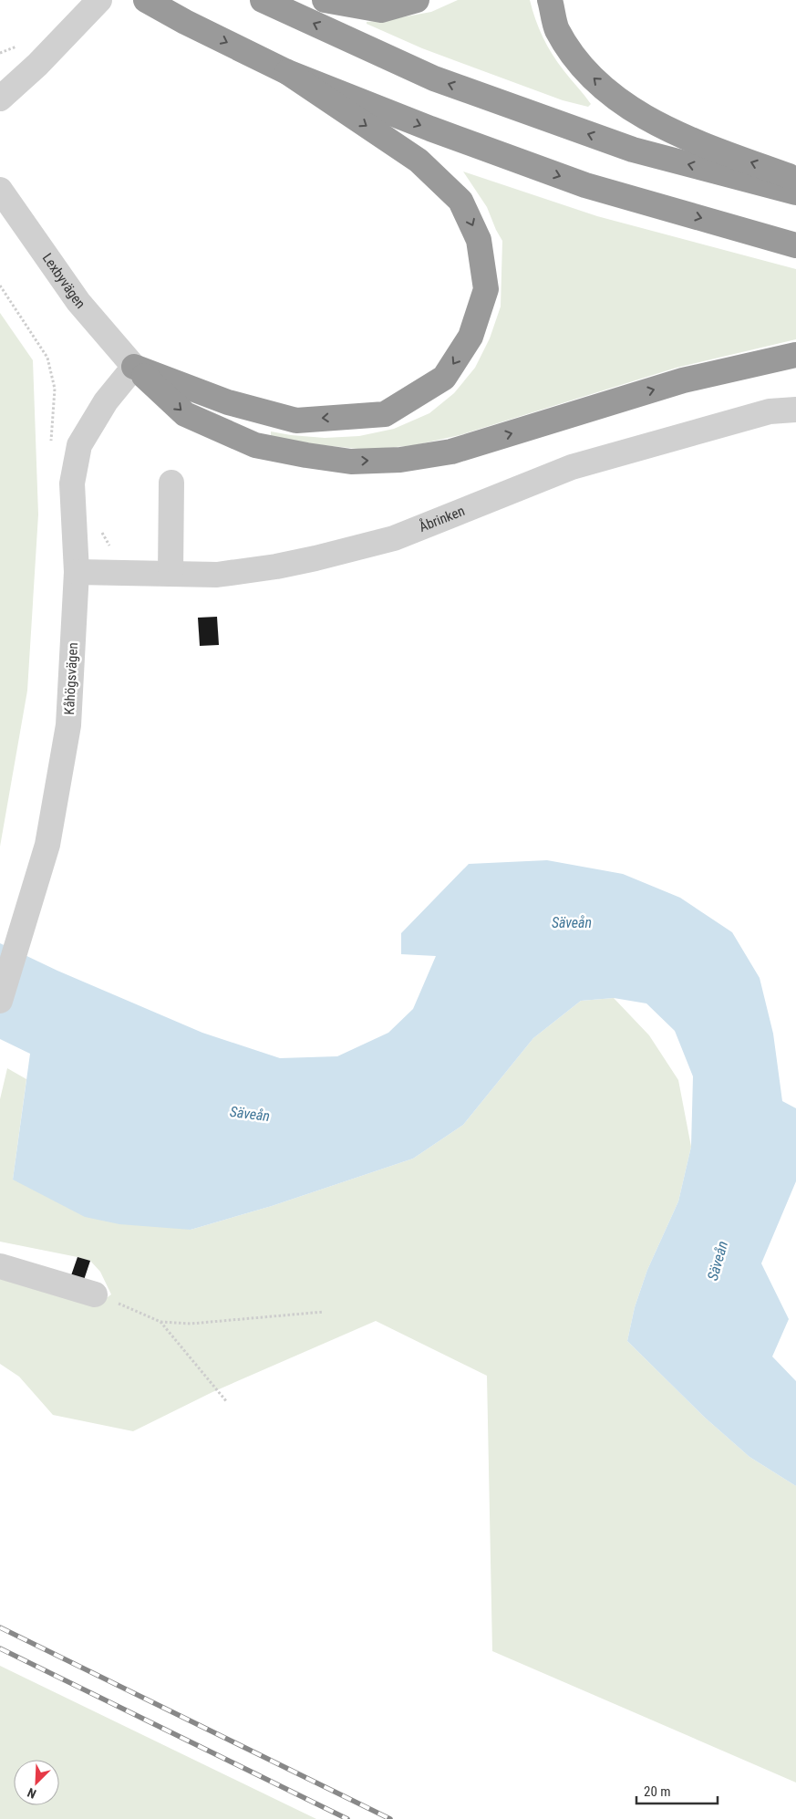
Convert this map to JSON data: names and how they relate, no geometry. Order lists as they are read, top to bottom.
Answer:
{
  "streets": {
    "street": ["Lexbyvägen", "Åbrinken", "Kåhögsvägen"]
  },
  "crossings": [
    ["Lexbyvägen", "Kåhögsvägen"],
    ["Åbrinken", "Kåhögsvägen"]
  ],
  "water": ["Säveån"],
  "scale_bar": "20 m",
  "north": "bottom left"
}
